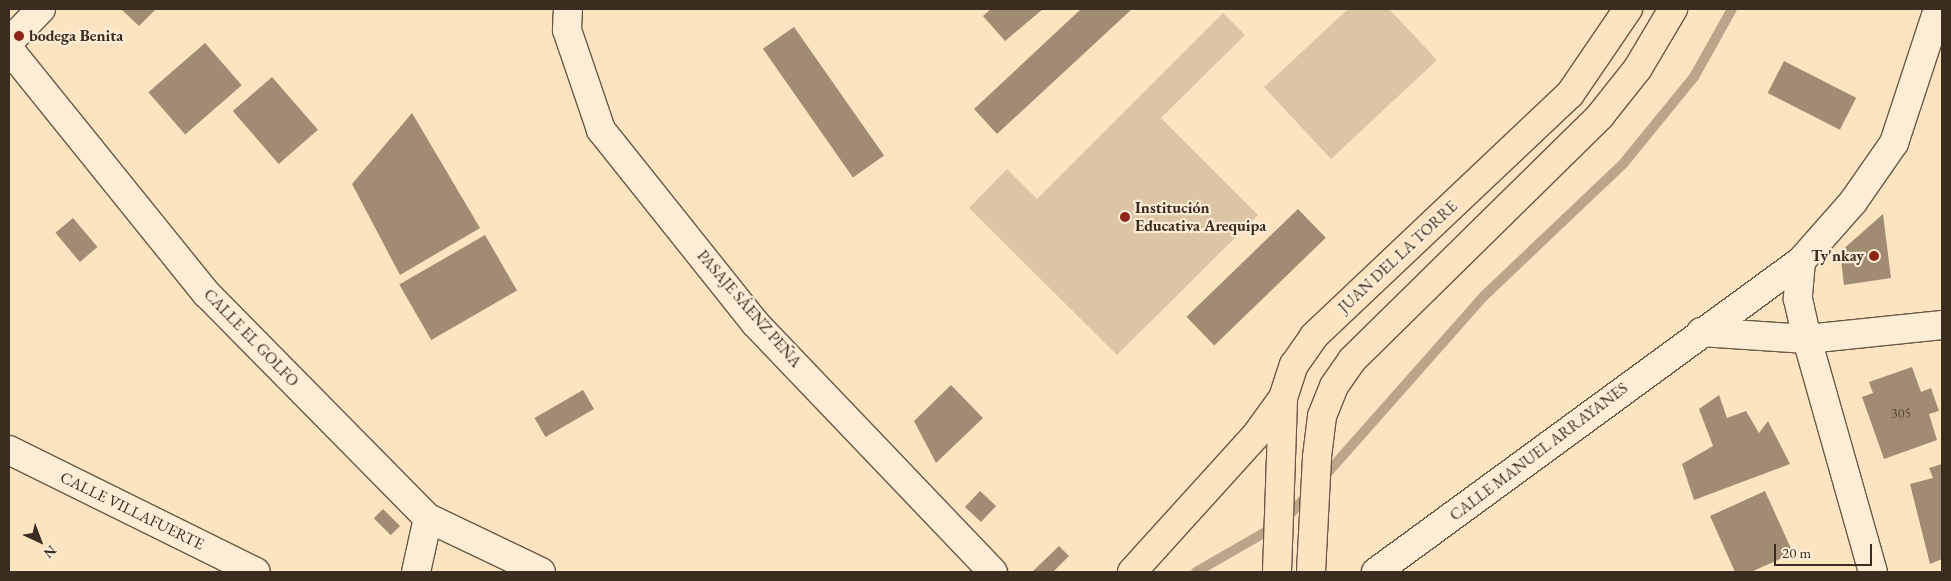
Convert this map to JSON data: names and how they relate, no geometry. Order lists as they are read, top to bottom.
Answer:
{
  "streets": {
    "main road": ["JUAN DEL LA TORRE"],
    "street": [
      "PASAJE SÁENZ PEÑA",
      "CALLE EL GOLFO",
      "CALLE MANUEL ARRAYANES",
      "CALLE VILLAFUERTE"
    ]
  },
  "places": ["bodega Benita", "Institución Educativa Arequipa", "Ty'nkay"],
  "house_numbers": ["305"],
  "scale_bar": "20 m",
  "north": "bottom right"
}
